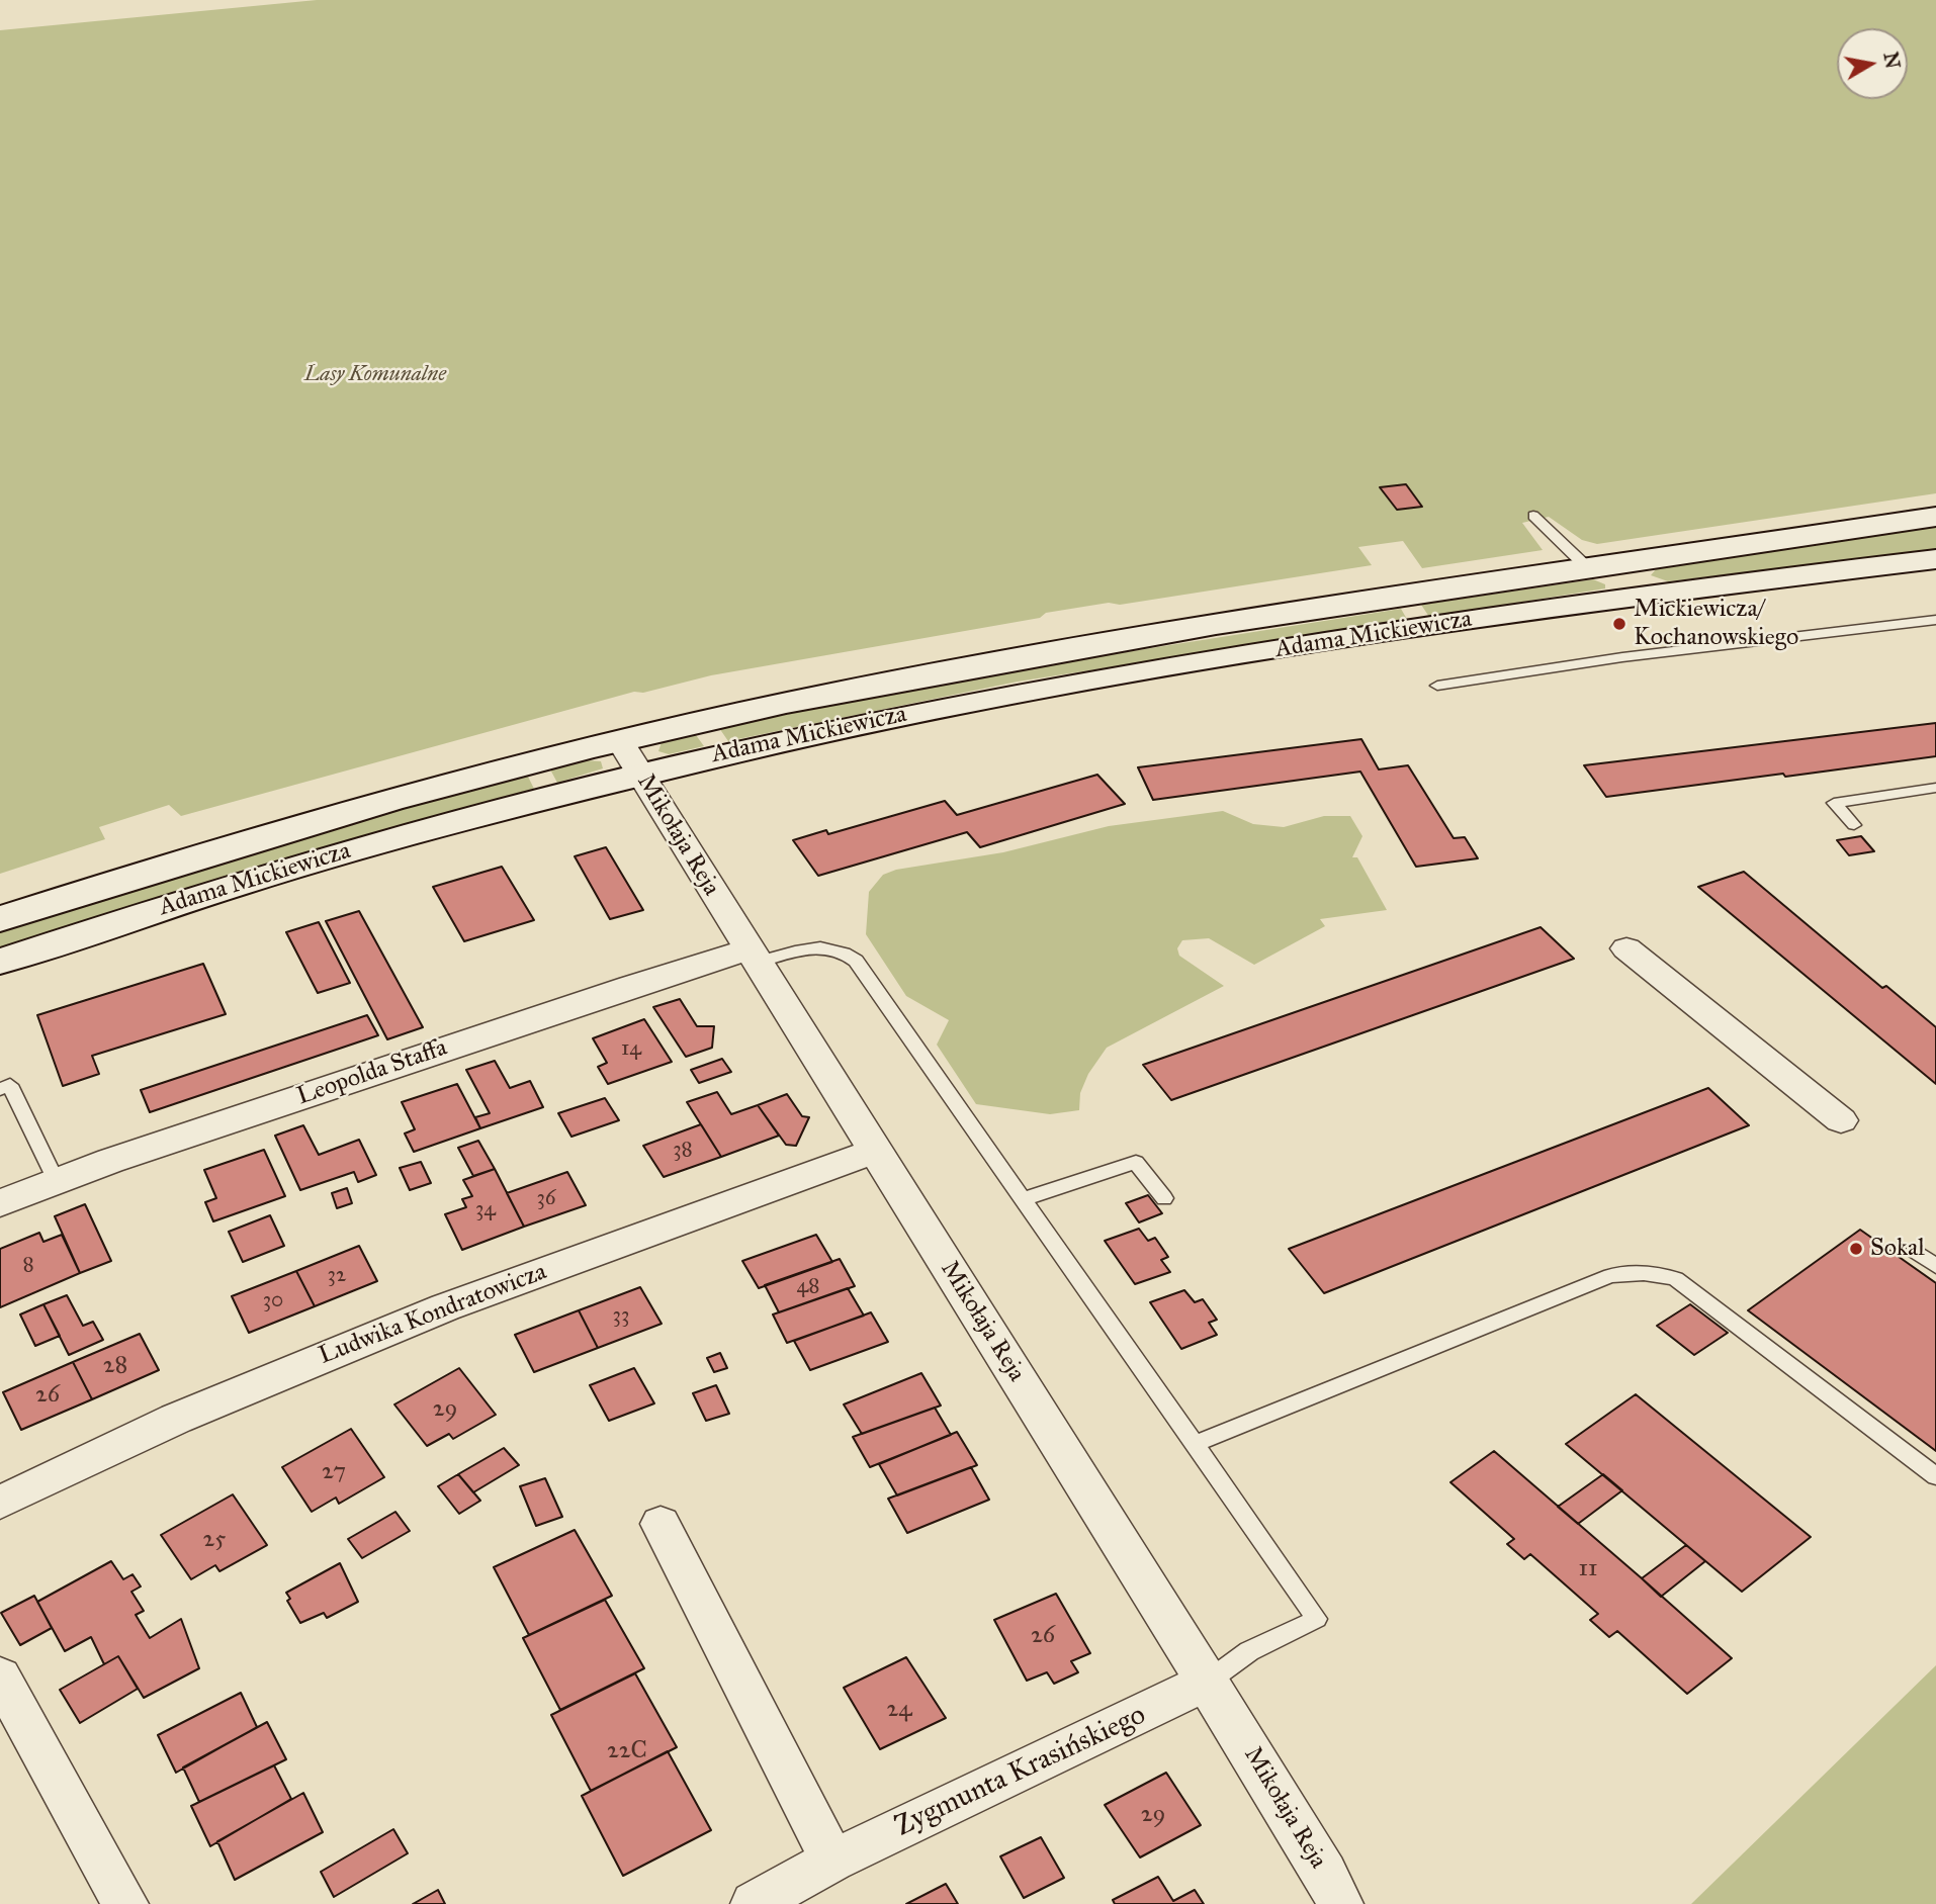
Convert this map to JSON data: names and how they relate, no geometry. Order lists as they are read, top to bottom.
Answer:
{
  "streets": {
    "street": [
      "Adama Mickiewicza",
      "Mikołaja Reja",
      "Leopolda Staffa",
      "Ludwika Kondratowicza",
      "Zygmunta Krasińskiego"
    ]
  },
  "crossings": [
    ["Adama Mickiewicza", "Mikołaja Reja"],
    ["Mikołaja Reja", "Leopolda Staffa"],
    ["Mikołaja Reja", "Ludwika Kondratowicza"],
    ["Mikołaja Reja", "Zygmunta Krasińskiego"]
  ],
  "parks": ["Lasy Komunalne"],
  "places": ["Mickiewicza/ Kochanowskiego", "Sokal"],
  "house_numbers": [
    "14",
    "38",
    "36",
    "34",
    "8",
    "32",
    "48",
    "30",
    "33",
    "28",
    "26",
    "29",
    "27",
    "25",
    "11",
    "26",
    "24",
    "22C",
    "29"
  ],
  "north": "right"
}
